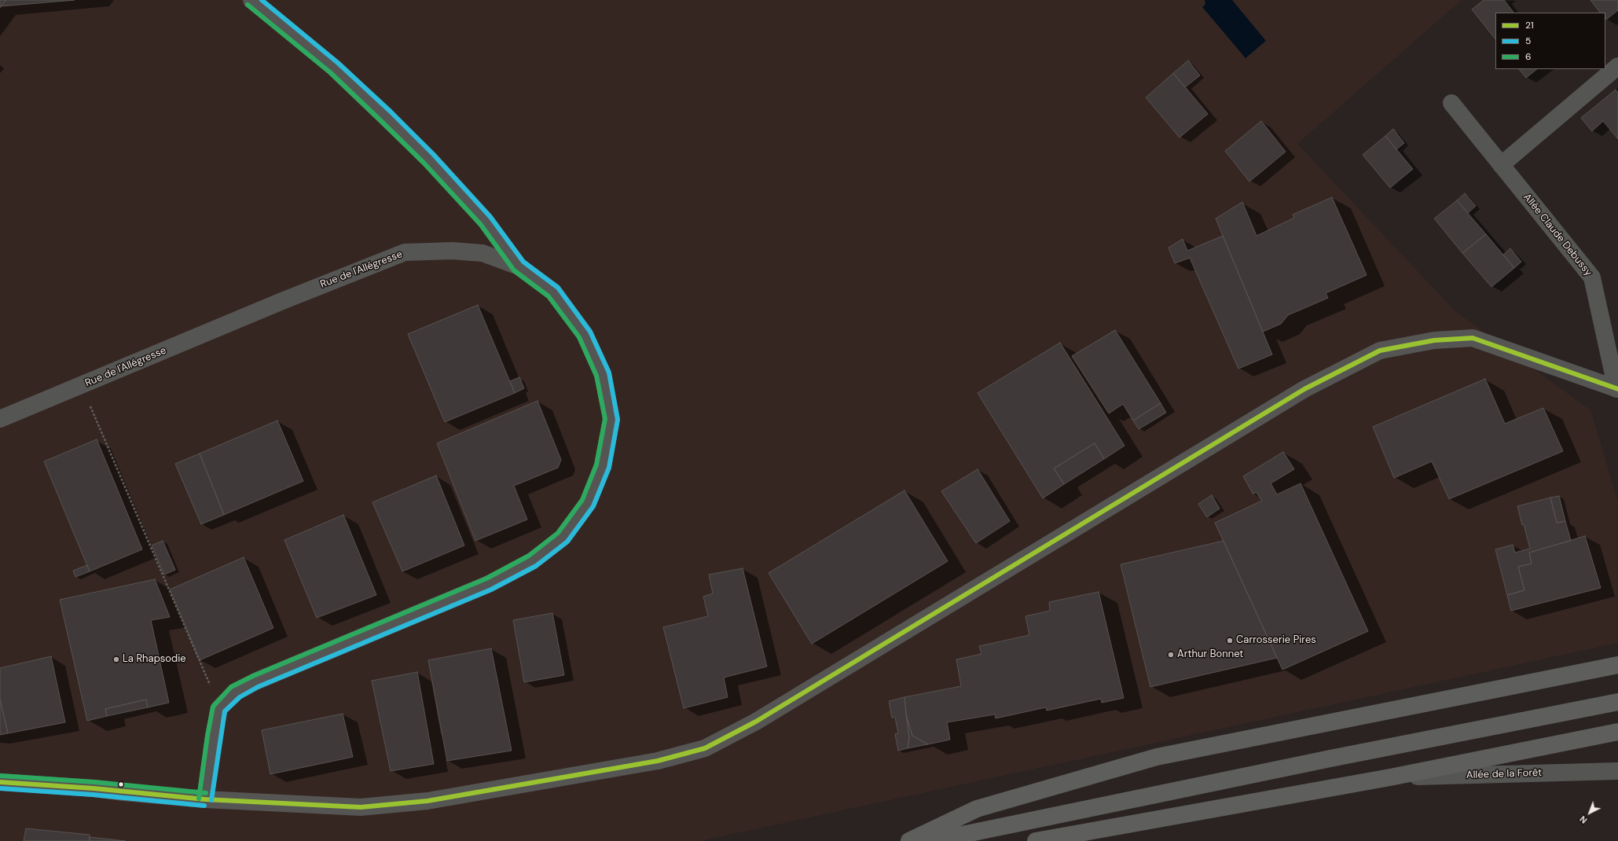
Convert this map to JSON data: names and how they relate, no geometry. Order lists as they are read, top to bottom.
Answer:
{
  "streets": {
    "street": ["Allée Claude Debussy", "Rue de l'Allégresse", "Allée de la Forêt"]
  },
  "places": ["Carrosserie Pires", "Arthur Bonnet", "La Rhapsodie"],
  "lines": ["transit line 5", "transit line 6", "transit line 21"],
  "legend": ["21", "5", "6"],
  "north": "bottom left"
}
